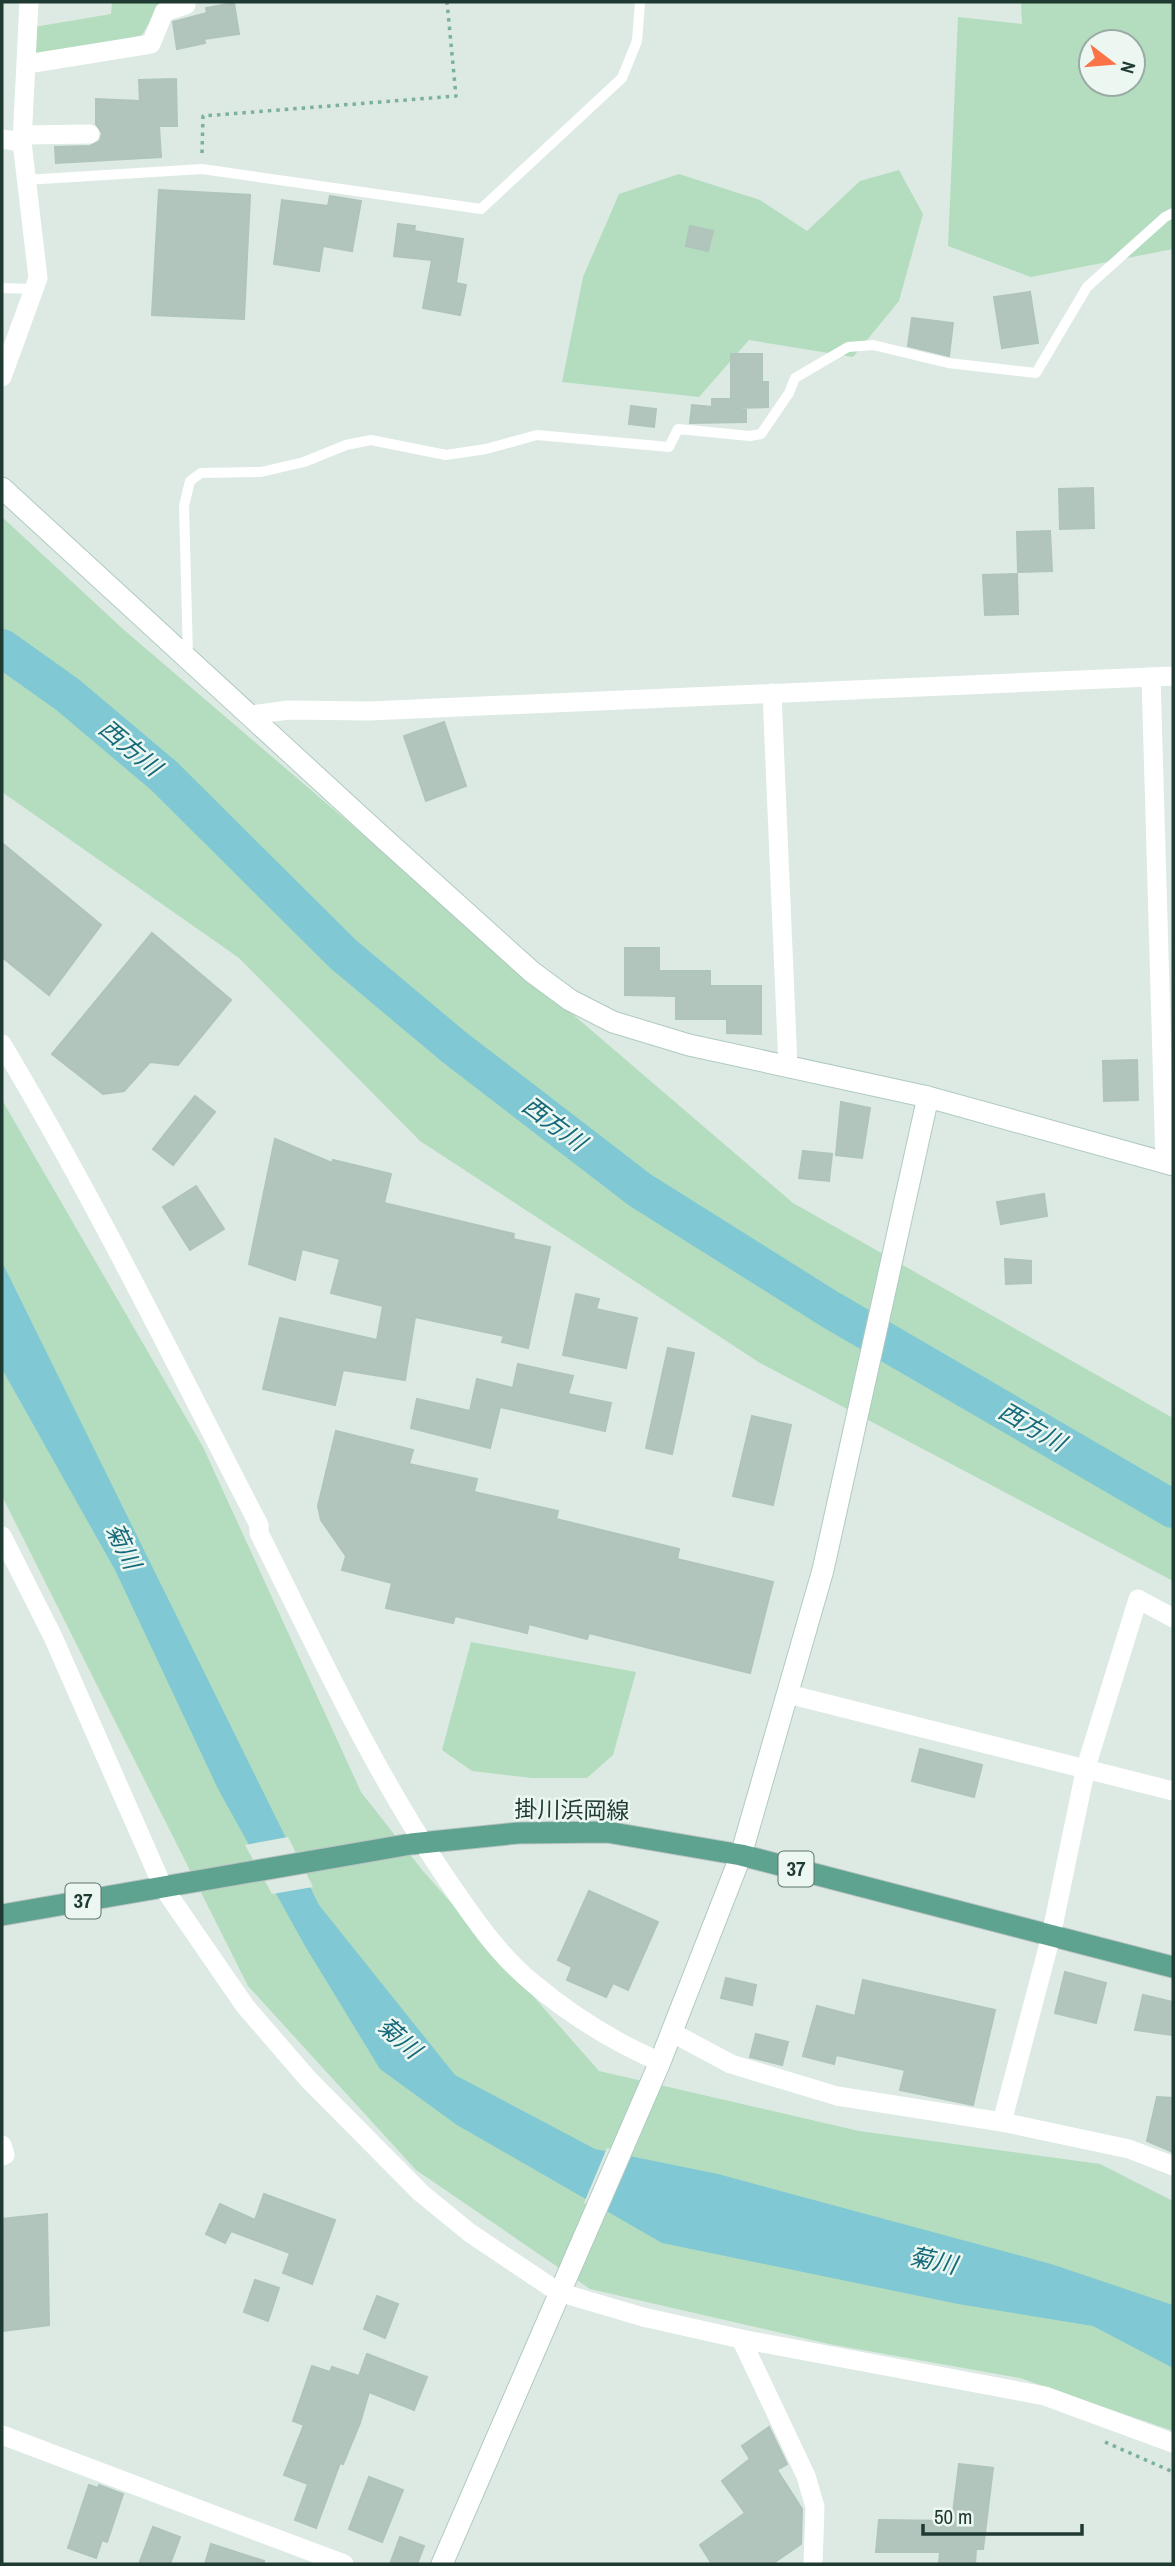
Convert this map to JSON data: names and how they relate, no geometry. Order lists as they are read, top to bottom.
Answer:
{
  "streets": {
    "main road": ["掛川浜岡線", "37"]
  },
  "water": ["西方川", "菊川"],
  "scale_bar": "50 m",
  "north": "right"
}
